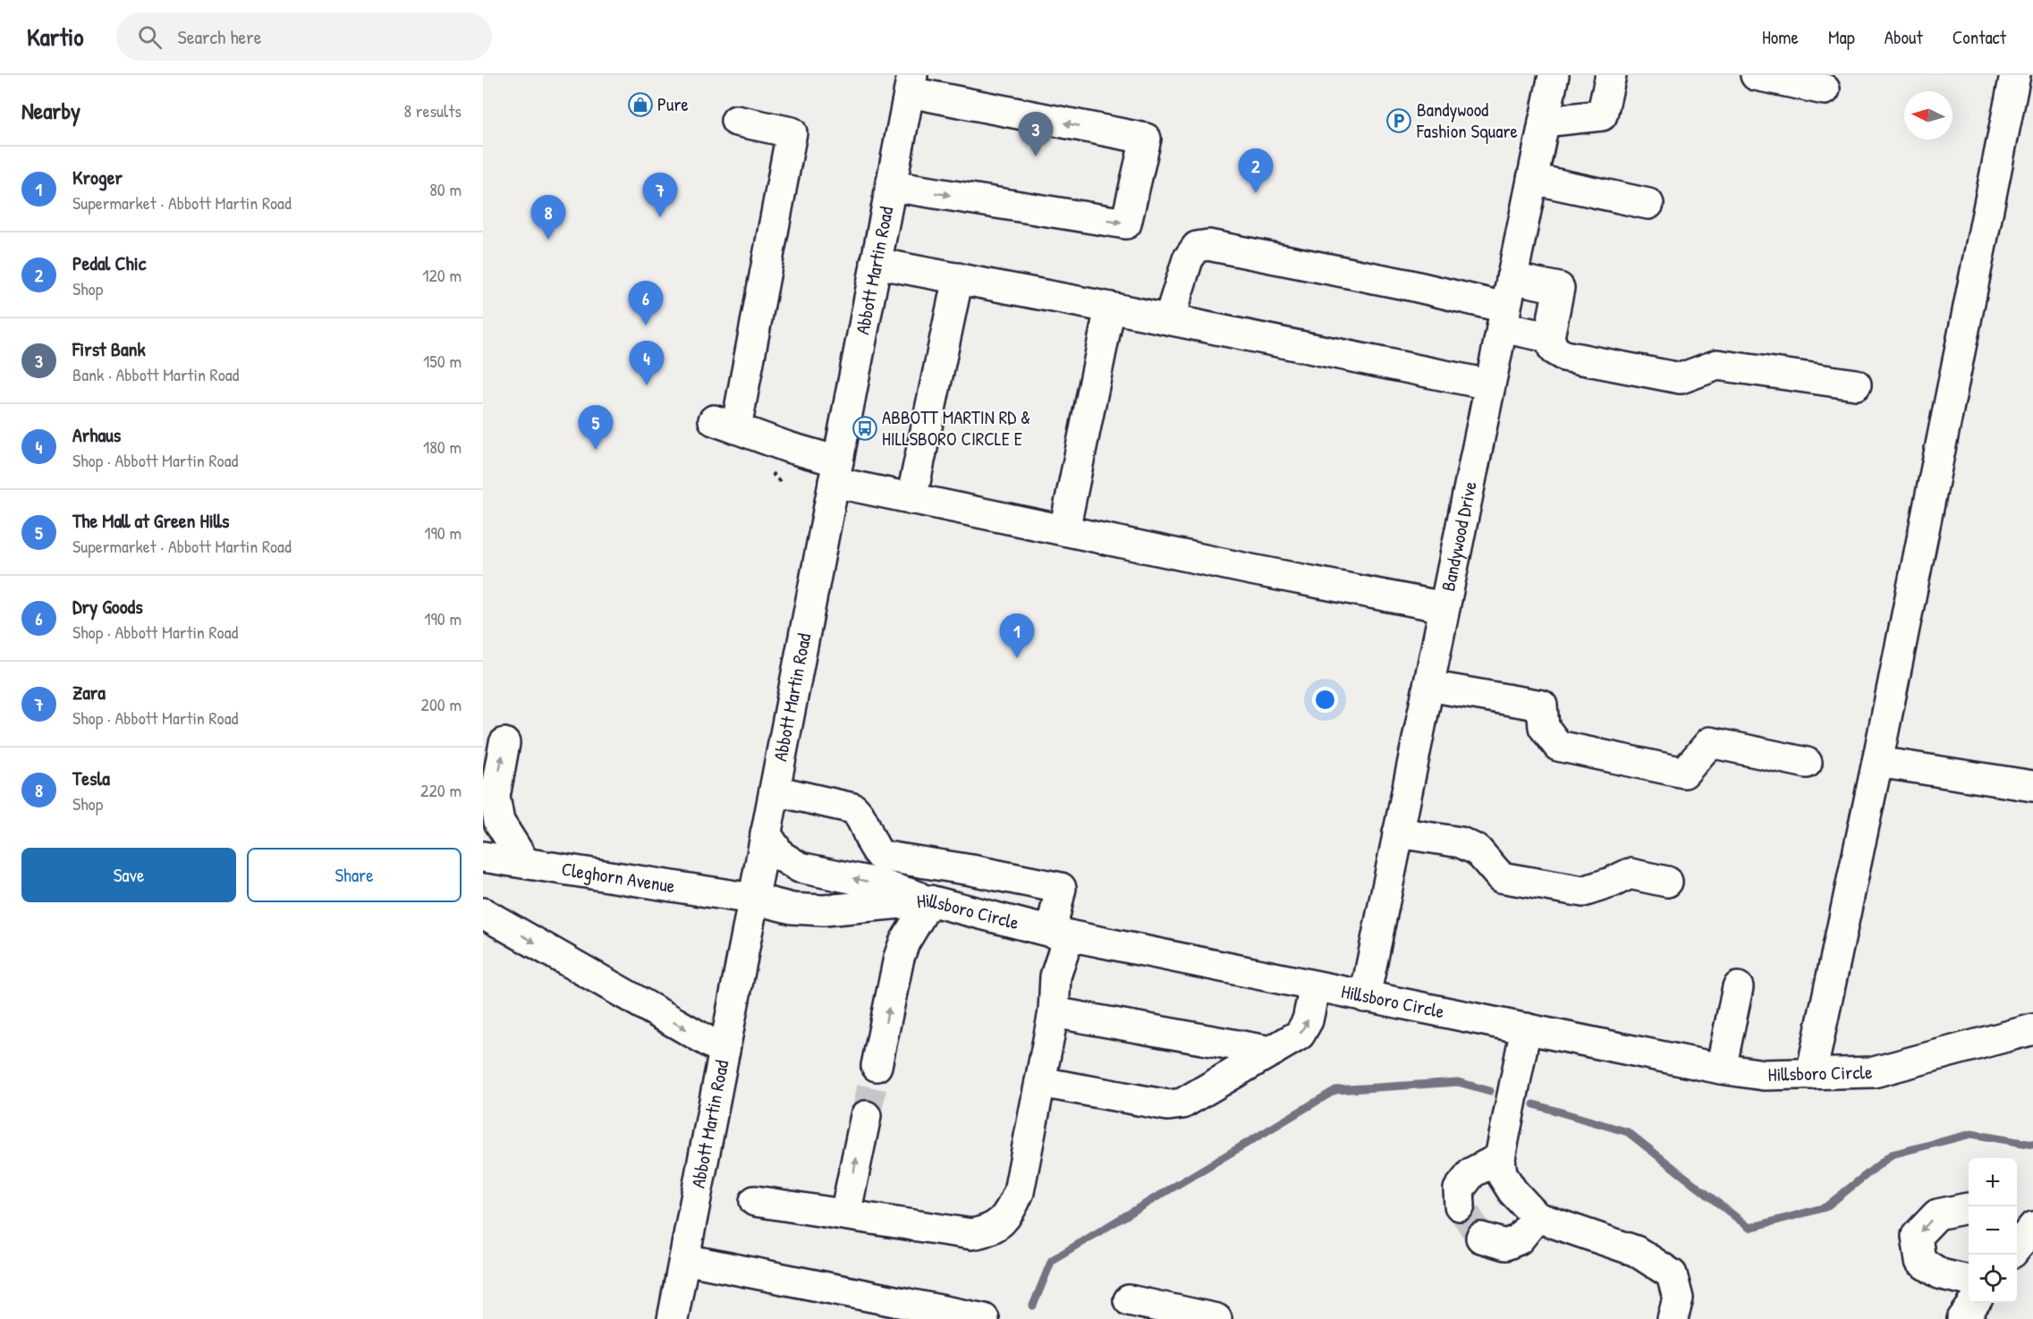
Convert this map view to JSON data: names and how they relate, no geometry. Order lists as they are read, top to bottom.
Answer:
{
  "streets": {
    "street": [
      "Abbott Martin Road",
      "Bandywood Drive",
      "Cleghorn Avenue",
      "Hillsboro Circle"
    ]
  },
  "crossings": [
    ["Abbott Martin Road", "Cleghorn Avenue"],
    ["Abbott Martin Road", "Hillsboro Circle"],
    ["Bandywood Drive", "Hillsboro Circle"],
    ["Cleghorn Avenue", "Hillsboro Circle"]
  ],
  "places": {
    "shop": ["Pure"],
    "parking": ["Bandywood Fashion Square"],
    "bus stop": ["ABBOTT MARTIN RD & HILLSBORO CIRCLE E"]
  },
  "north": "left",
  "page": {
    "header": "Kartio",
    "search": "Search here",
    "nav": [
      "Home",
      "Map",
      "About",
      "Contact"
    ],
    "heading": ["Nearby", "8 results"],
    "pins": [
      "3",
      "2",
      "7",
      "8",
      "6",
      "4",
      "5",
      "1"
    ],
    "list": [
      {
        "mark": "1",
        "name": "Kroger",
        "note": "Supermarket · Abbott Martin Road",
        "value": "80 m"
      },
      {
        "mark": "2",
        "name": "Pedal Chic",
        "note": "Shop",
        "value": "120 m"
      },
      {
        "mark": "3",
        "name": "First Bank",
        "note": "Bank · Abbott Martin Road",
        "value": "150 m"
      },
      {
        "mark": "4",
        "name": "Arhaus",
        "note": "Shop · Abbott Martin Road",
        "value": "180 m"
      },
      {
        "mark": "5",
        "name": "The Mall at Green Hills",
        "note": "Supermarket · Abbott Martin Road",
        "value": "190 m"
      },
      {
        "mark": "6",
        "name": "Dry Goods",
        "note": "Shop · Abbott Martin Road",
        "value": "190 m"
      },
      {
        "mark": "7",
        "name": "Zara",
        "note": "Shop · Abbott Martin Road",
        "value": "200 m"
      },
      {
        "mark": "8",
        "name": "Tesla",
        "note": "Shop",
        "value": "220 m"
      }
    ],
    "buttons": ["Save", "Share"],
    "map_buttons": ["+", "−"]
  }
}
